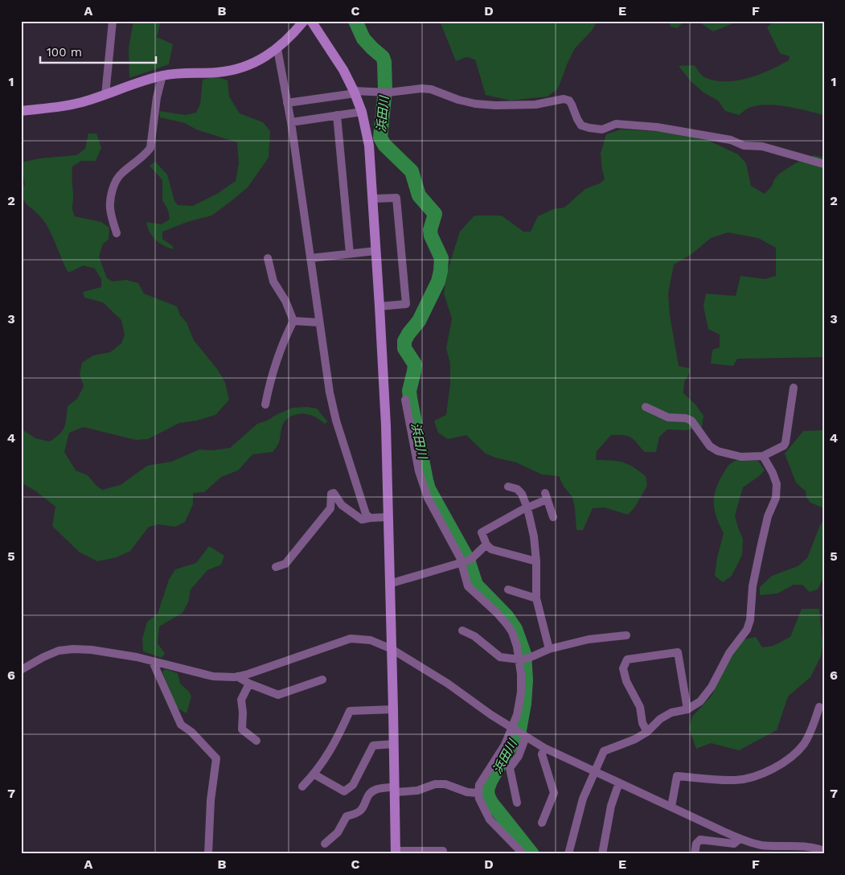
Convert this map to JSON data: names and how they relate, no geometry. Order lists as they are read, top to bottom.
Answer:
{
  "water": ["浜田川"],
  "scale_bar": "100 m",
  "grid": {
    "columns": [
      "A",
      "B",
      "C",
      "D",
      "E",
      "F"
    ],
    "rows": [
      "1",
      "2",
      "3",
      "4",
      "5",
      "6",
      "7"
    ]
  }
}
